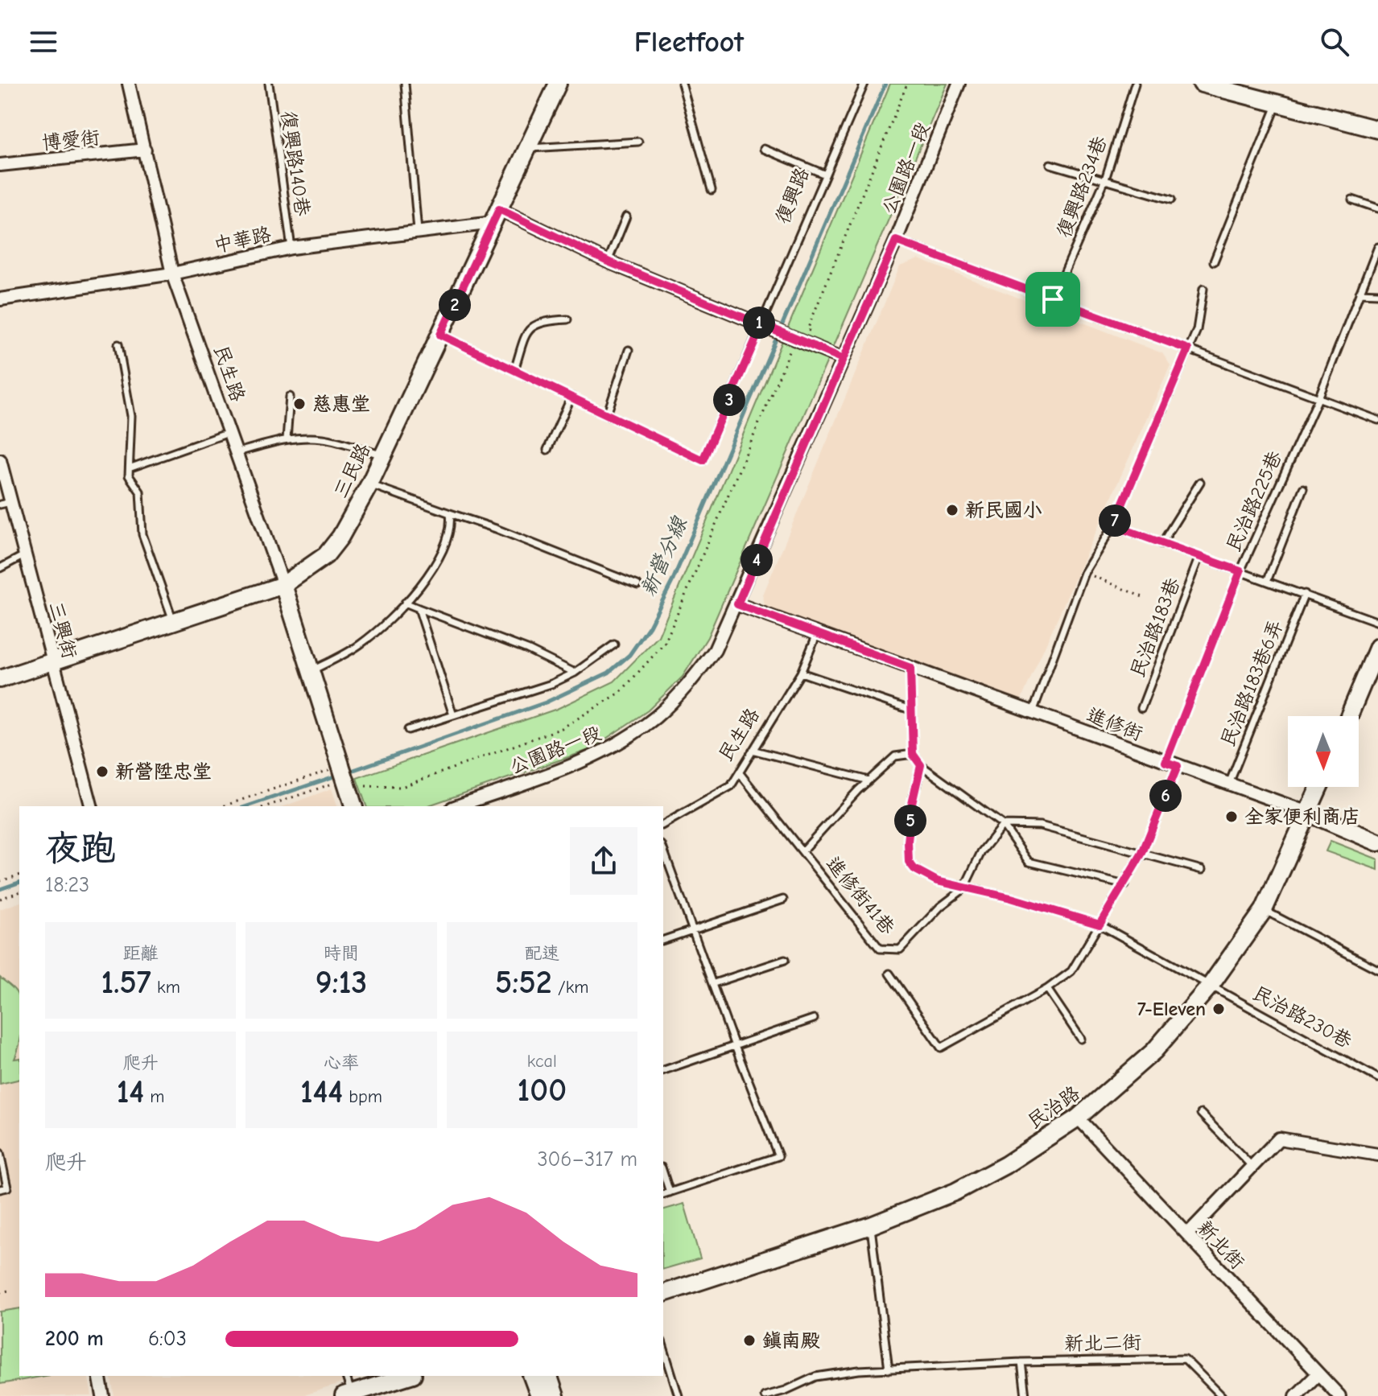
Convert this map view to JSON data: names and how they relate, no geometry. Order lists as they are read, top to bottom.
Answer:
{
  "streets": {
    "street": [
      "博愛街",
      "公園路一段",
      "中華路",
      "民生路",
      "三民路",
      "三興街",
      "進修街",
      "民治路",
      "新北街"
    ],
    "lane": [
      "復興路140巷",
      "復興路234巷",
      "復興路",
      "民治路225巷",
      "民治路183巷",
      "民治路183巷6弄",
      "進修街41巷",
      "民治路230巷",
      "新北二街"
    ]
  },
  "crossings": [
    ["博愛街", "民生路"],
    ["復興路140巷", "中華路"],
    ["公園路一段", "進修街"],
    ["中華路", "民生路"],
    ["中華路", "三民路"],
    ["民生路", "三民路"],
    ["民生路", "進修街"],
    ["民生路", "進修街41巷"],
    ["三民路", "三興街"],
    ["民治路225巷", "民治路183巷"],
    ["民治路225巷", "進修街"],
    ["民治路183巷", "民治路183巷6弄"],
    ["民治路183巷6弄", "進修街"],
    ["進修街", "民治路"],
    ["民治路230巷", "民治路"],
    ["民治路", "新北街"]
  ],
  "water": ["新營分線"],
  "places": [
    "慈惠堂",
    "新民國小",
    "新營陞忠堂",
    "全家便利商店",
    "7-Eleven",
    "鎮南殿"
  ],
  "north": "bottom",
  "page": {
    "header": "Fleetfoot",
    "pins": [
      "2",
      "1",
      "3",
      "7",
      "4",
      "6",
      "5"
    ],
    "heading": ["夜跑", "18:23"],
    "stats": [
      ["距離", "1.57 km"],
      ["時間", "9:13"],
      ["配速", "5:52 /km"],
      ["爬升", "14 m"],
      ["心率", "144 bpm"],
      ["kcal", "100"]
    ],
    "chart": ["爬升", "306–317 m"],
    "list": [
      {
        "name": "200 m",
        "note": "6:03"
      }
    ]
  }
}
